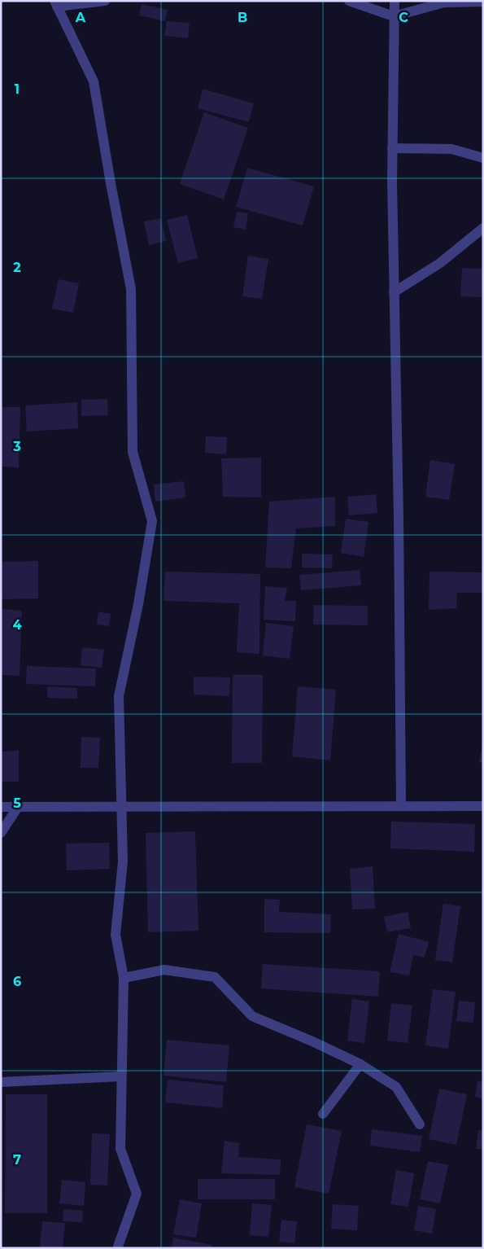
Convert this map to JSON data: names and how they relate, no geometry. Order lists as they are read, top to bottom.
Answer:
{
  "grid": {
    "columns": ["A", "B", "C"],
    "rows": [
      "1",
      "2",
      "3",
      "4",
      "5",
      "6",
      "7"
    ]
  }
}
